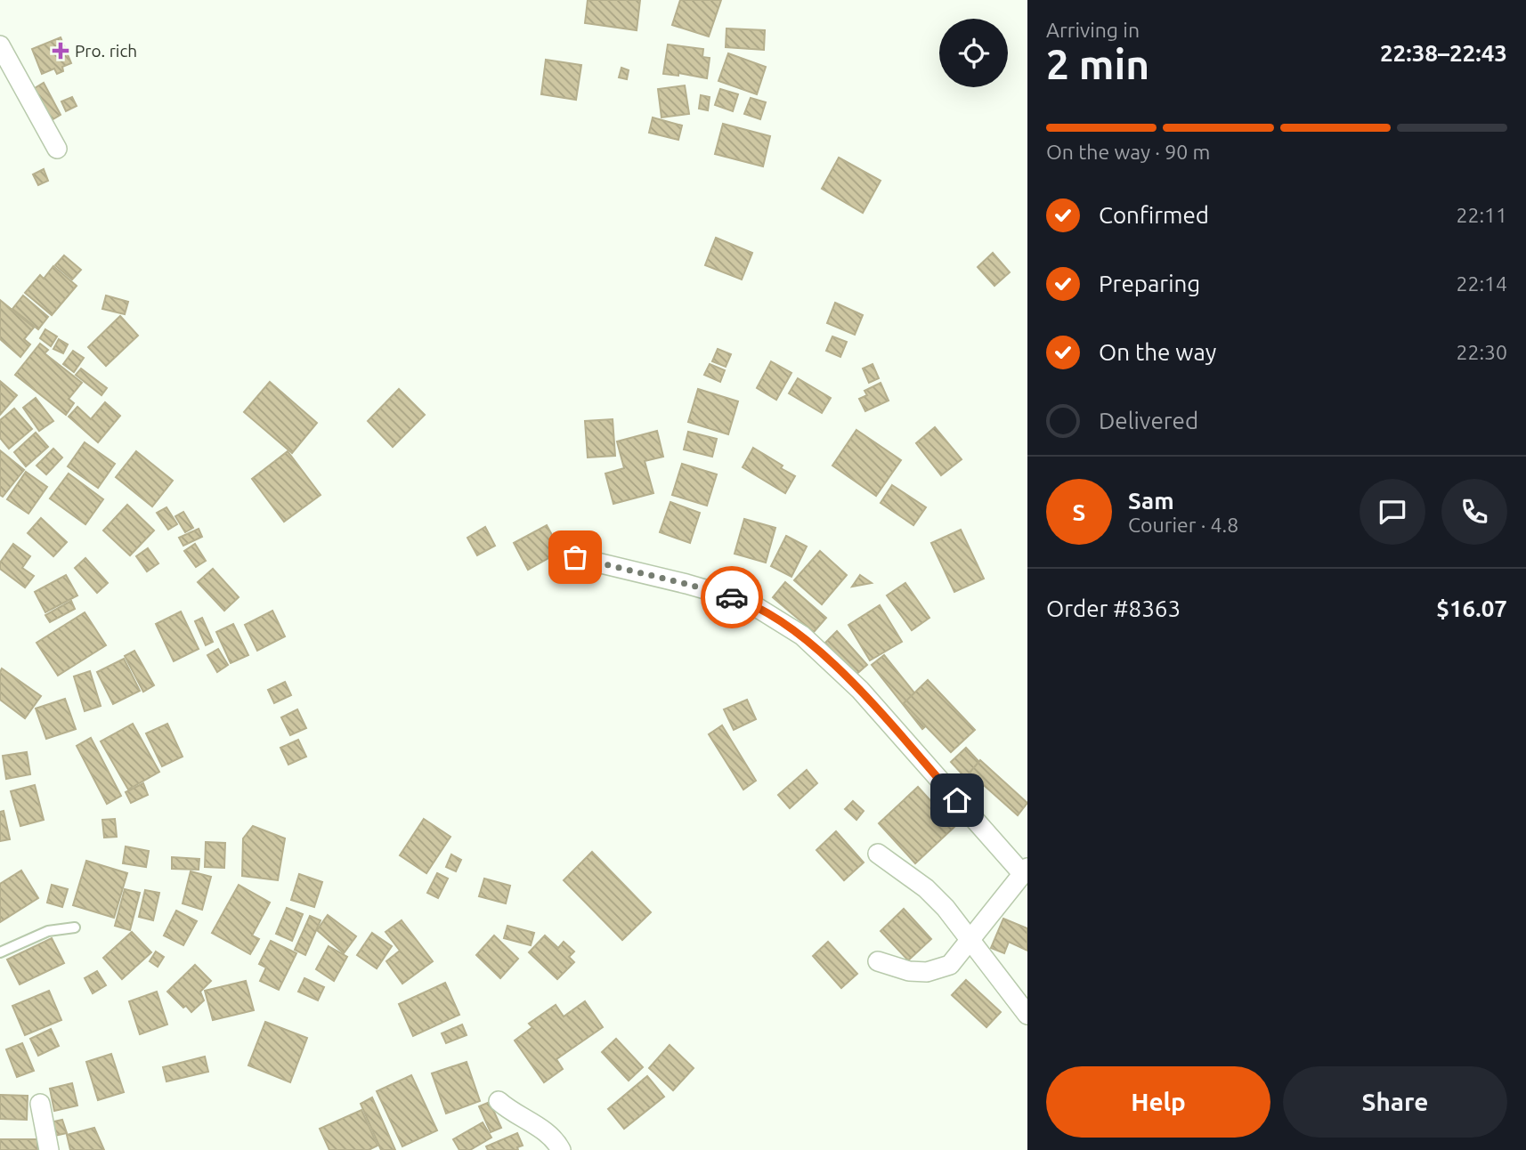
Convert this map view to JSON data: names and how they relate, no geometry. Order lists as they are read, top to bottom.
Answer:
{
  "places": {
    "health": ["Pro. rich"]
  },
  "page": {
    "heading": ["2 min", "Arriving in", "22:38–22:43"],
    "panel": [
      "Sam",
      "Courier · 4.8",
      "Order #8363",
      "$16.07"
    ],
    "bar": "On the way · 90 m",
    "list": [
      ["Confirmed", "22:11"],
      ["Preparing", "22:14"],
      ["On the way", "22:30"],
      "Delivered"
    ],
    "round": "S",
    "buttons": ["Help", "Share"]
  }
}
